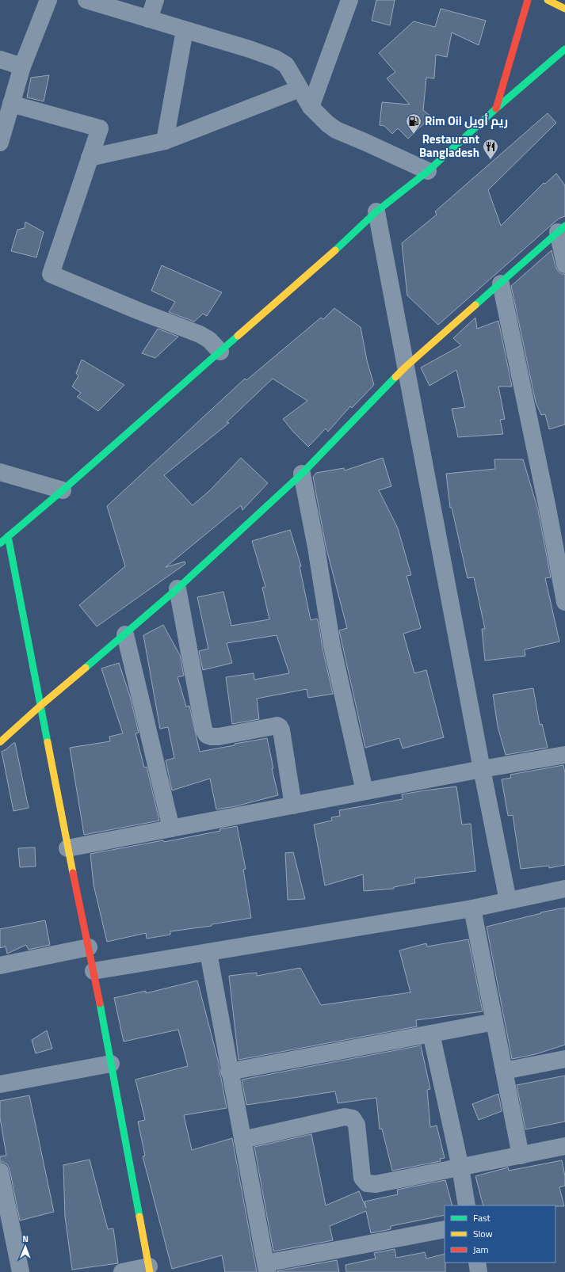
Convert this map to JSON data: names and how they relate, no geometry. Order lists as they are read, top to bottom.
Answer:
{
  "places": {
    "fuel station": ["Rim Oil ريم أويل"],
    "restaurant": ["Restaurant Bangladesh"]
  },
  "legend": ["Fast", "Slow", "Jam"],
  "north": "top"
}
